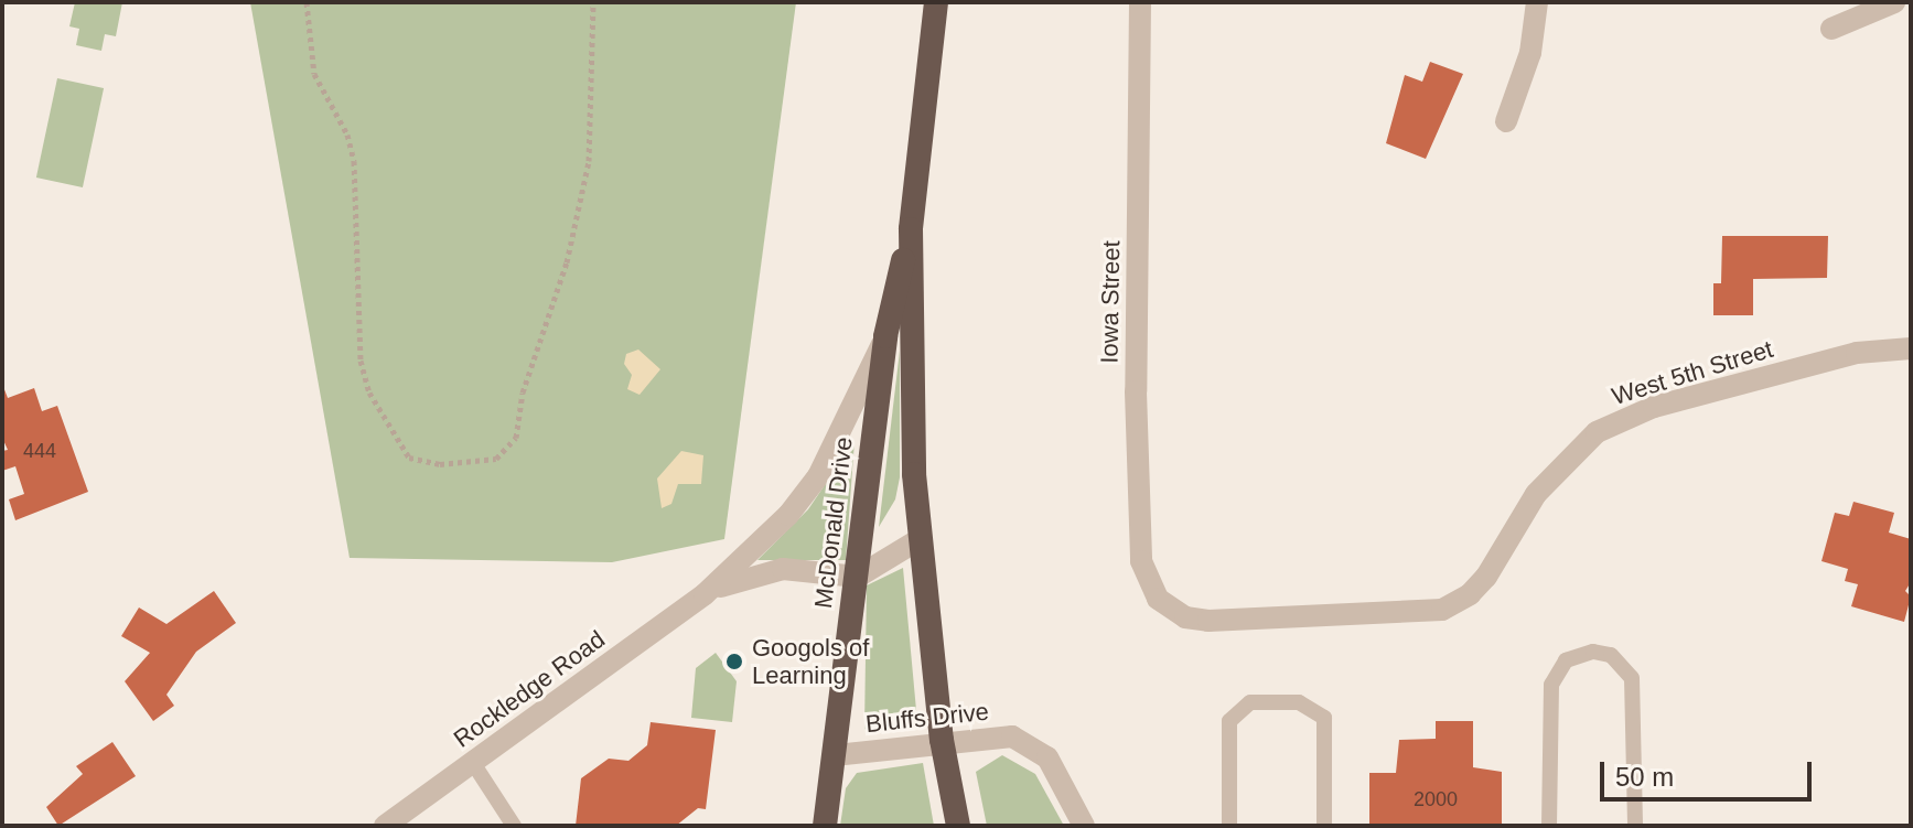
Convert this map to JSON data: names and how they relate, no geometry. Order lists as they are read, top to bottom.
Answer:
{
  "streets": {
    "highway": ["McDonald Drive"],
    "street": [
      "Iowa Street",
      "West 5th Street",
      "Rockledge Road",
      "Bluffs Drive"
    ]
  },
  "crossings": [
    ["Iowa Street", "West 5th Street"],
    ["McDonald Drive", "Bluffs Drive"]
  ],
  "places": ["Googols of Learning"],
  "house_numbers": ["444", "2000"],
  "scale_bar": "50 m"
}
